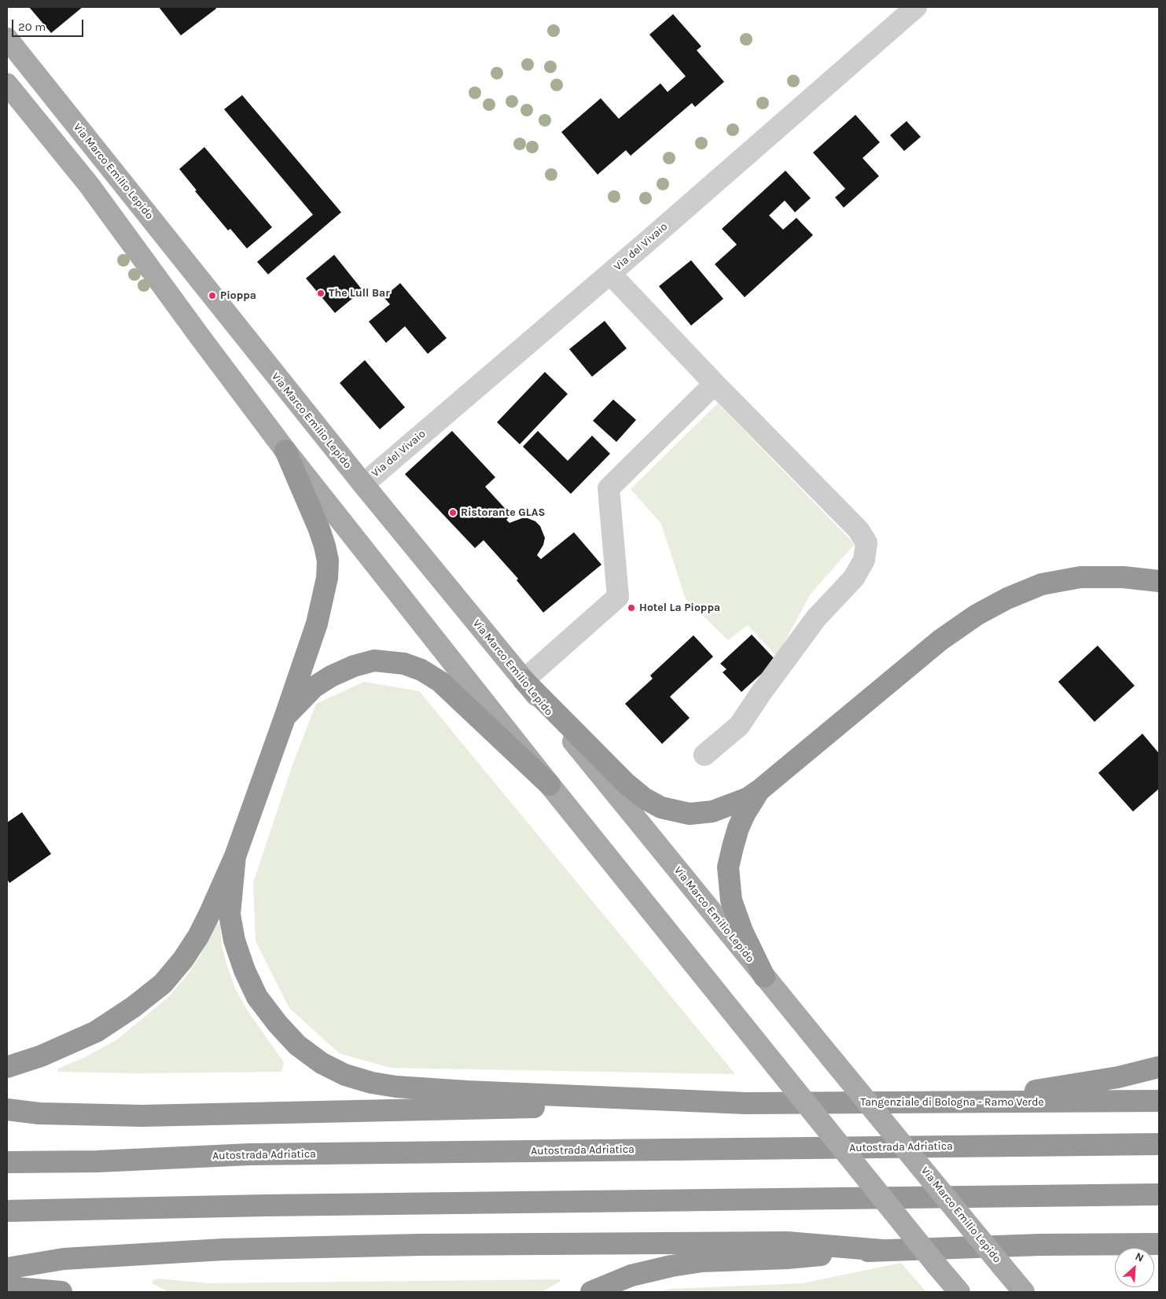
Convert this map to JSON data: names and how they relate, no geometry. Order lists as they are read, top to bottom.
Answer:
{
  "streets": {
    "highway": ["Tangenziale di Bologna - Ramo Verde", "Autostrada Adriatica"],
    "main road": ["Via Marco Emilio Lepido"],
    "street": ["Via del Vivaio"]
  },
  "crossings": [
    ["Via Marco Emilio Lepido", "Via del Vivaio"]
  ],
  "places": [
    "The Lull Bar",
    "Pioppa",
    "Ristorante GLAS",
    "Hotel La Pioppa"
  ],
  "scale_bar": "20 m",
  "north": "top right"
}
